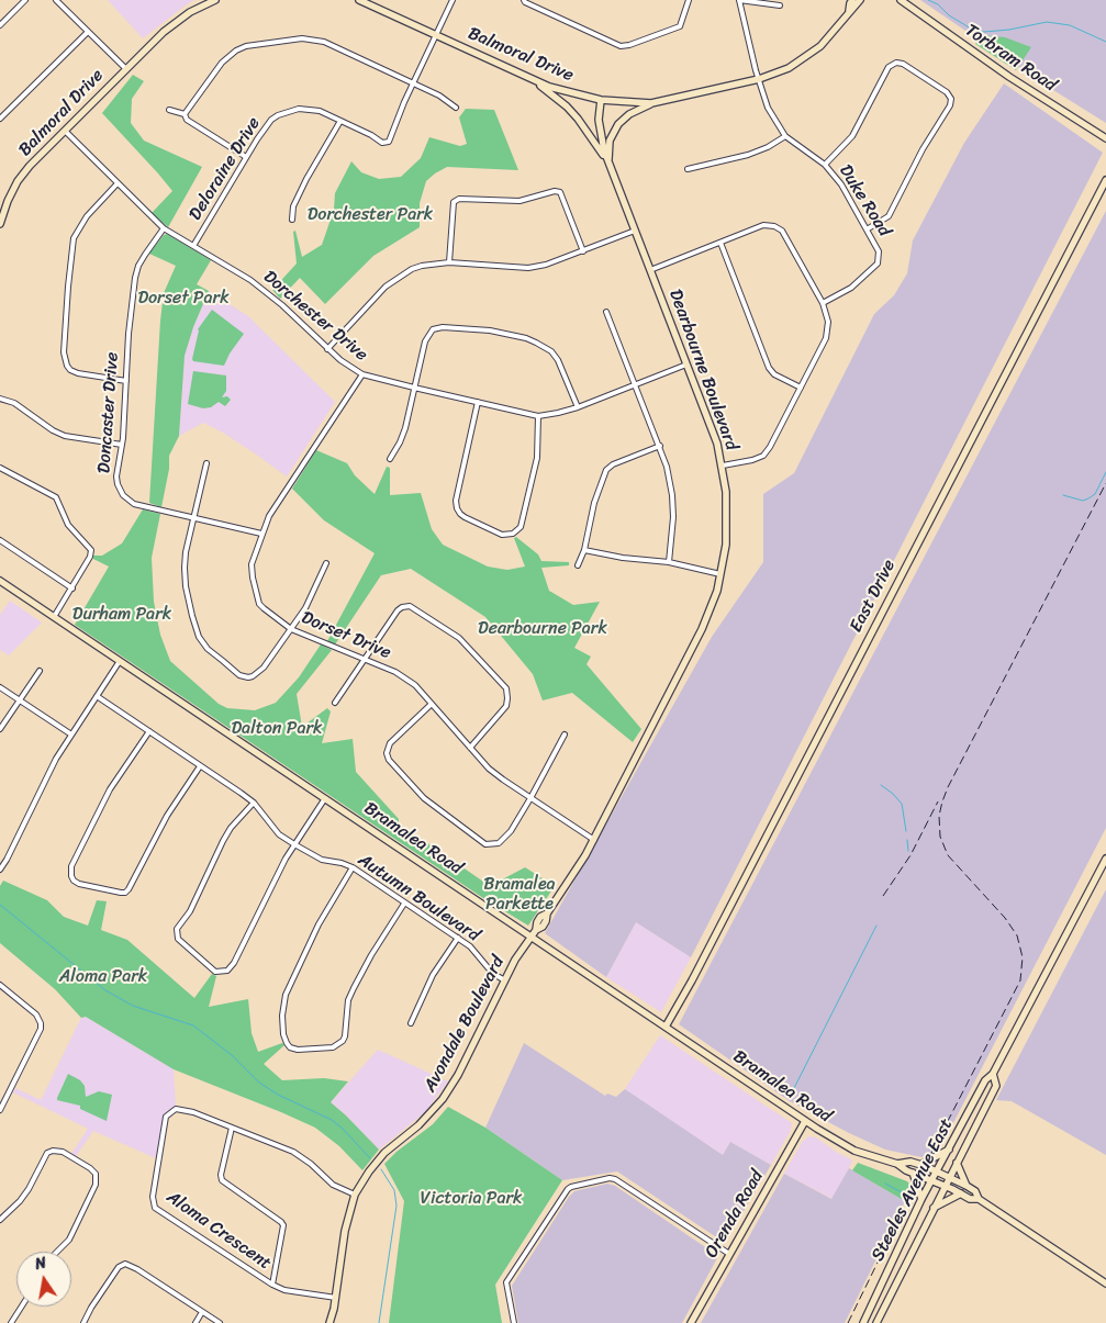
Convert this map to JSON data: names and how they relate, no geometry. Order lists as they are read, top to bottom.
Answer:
{
  "streets": {
    "street": [
      "Balmoral Drive",
      "Torbram Road",
      "Deloraine Drive",
      "Duke Road",
      "Dorchester Drive",
      "Dearbourne Boulevard",
      "Doncaster Drive",
      "East Drive",
      "Dorset Drive",
      "Bramalea Road",
      "Autumn Boulevard",
      "Avondale Boulevard",
      "Steeles Avenue East",
      "Orenda Road",
      "Aloma Crescent"
    ]
  },
  "crossings": [
    ["Balmoral Drive", "Deloraine Drive"],
    ["Balmoral Drive", "Duke Road"],
    ["Balmoral Drive", "Dorchester Drive"],
    ["Balmoral Drive", "Dearbourne Boulevard"],
    ["Deloraine Drive", "Dorchester Drive"],
    ["Dorchester Drive", "Dearbourne Boulevard"],
    ["Dorchester Drive", "Doncaster Drive"],
    ["Dorchester Drive", "Dorset Drive"],
    ["Dearbourne Boulevard", "Dorset Drive"],
    ["Dearbourne Boulevard", "Bramalea Road"],
    ["Dearbourne Boulevard", "Avondale Boulevard"],
    ["Doncaster Drive", "Dorset Drive"],
    ["East Drive", "Bramalea Road"],
    ["Bramalea Road", "Avondale Boulevard"],
    ["Bramalea Road", "Steeles Avenue East"],
    ["Bramalea Road", "Orenda Road"],
    ["Autumn Boulevard", "Avondale Boulevard"],
    ["Avondale Boulevard", "Aloma Crescent"]
  ],
  "parks": [
    "Dorchester Park",
    "Dorset Park",
    "Durham Park",
    "Dearbourne Park",
    "Dalton Park",
    "Bramalea Parkette",
    "Aloma Park",
    "Victoria Park"
  ],
  "north": "top"
}
